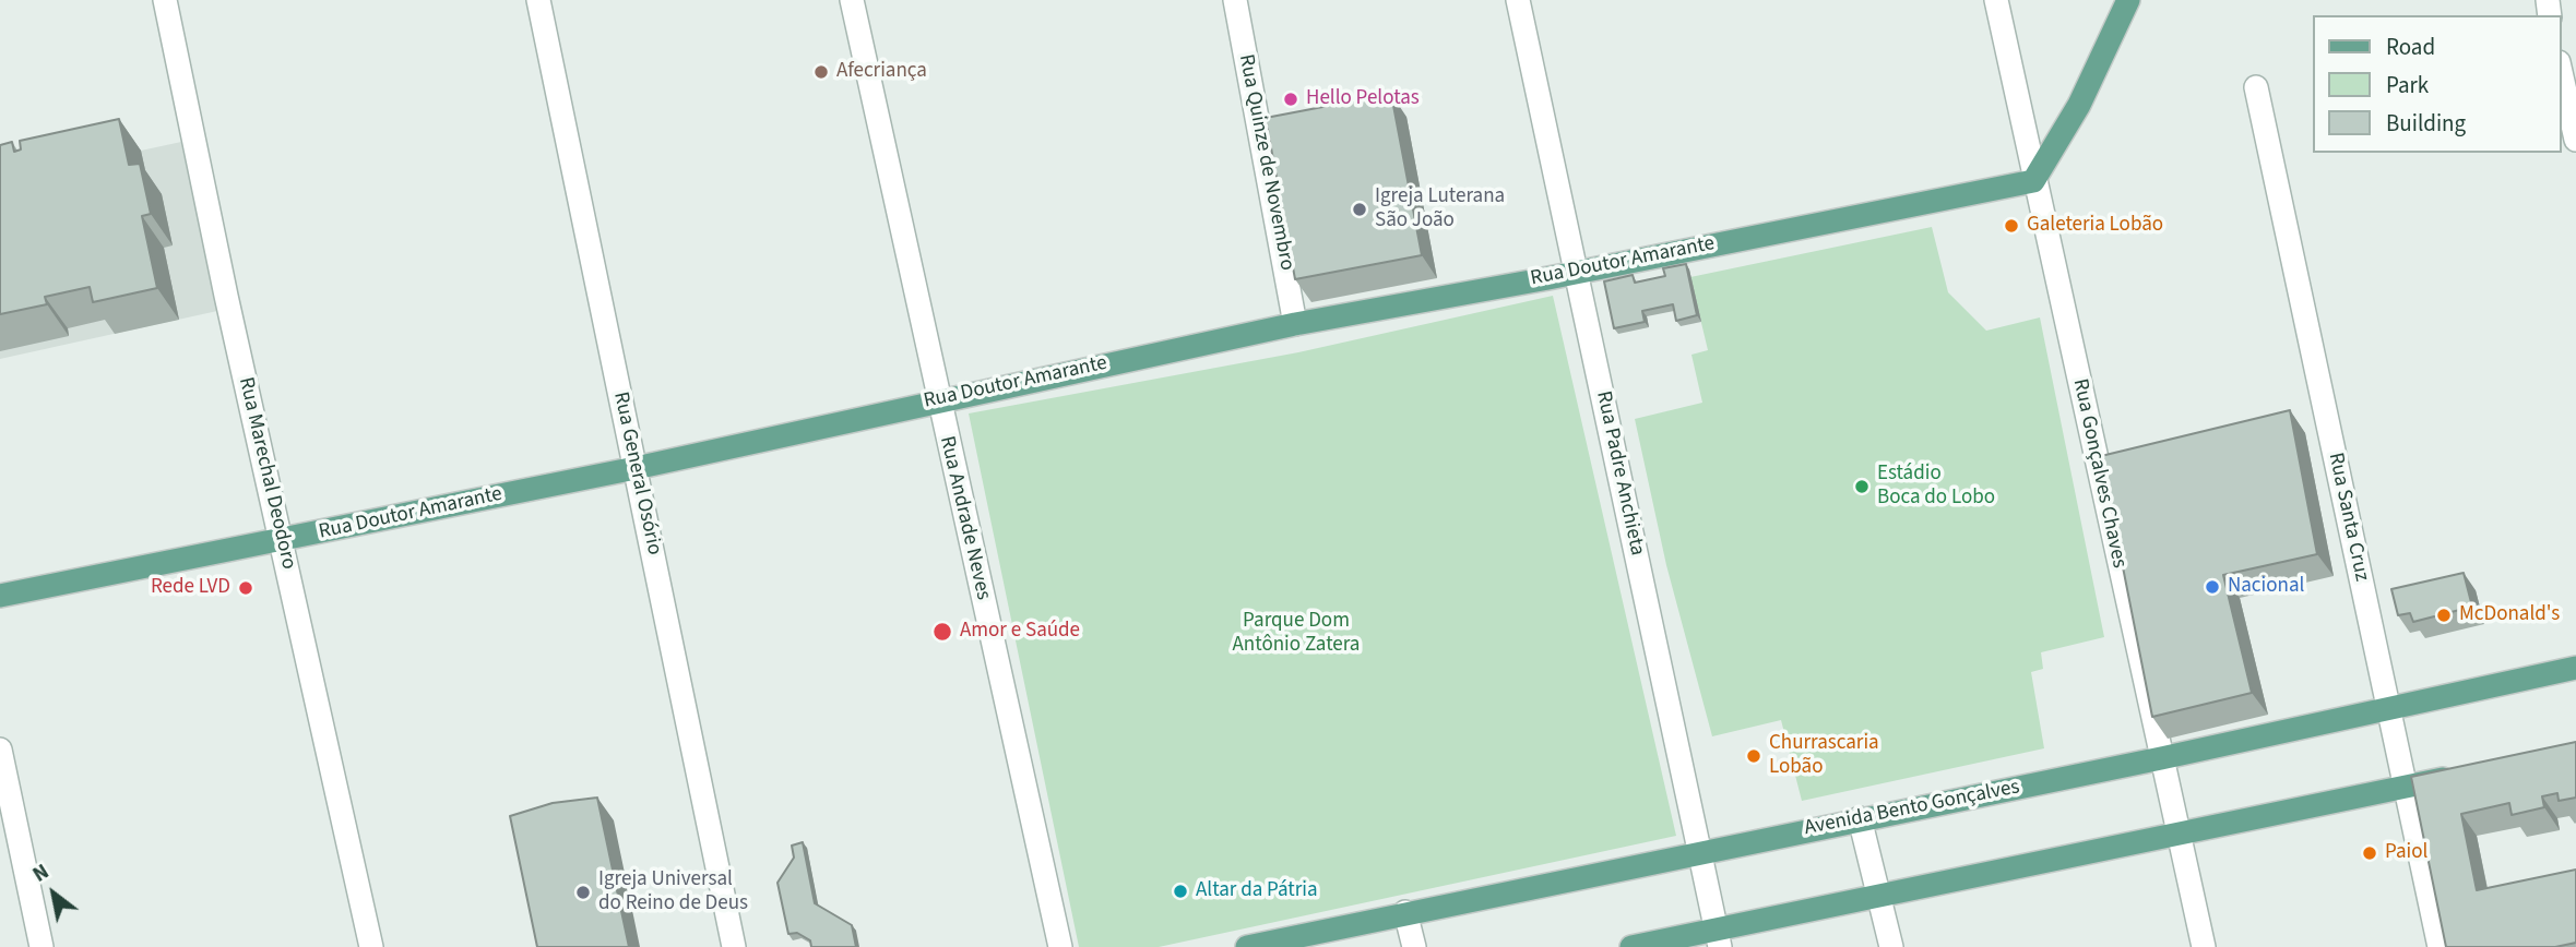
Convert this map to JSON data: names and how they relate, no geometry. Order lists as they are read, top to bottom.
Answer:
{
  "streets": {
    "main road": ["Rua Doutor Amarante", "Avenida Bento Gonçalves"],
    "street": [
      "Rua Quinze de Novembro",
      "Rua Marechal Deodoro",
      "Rua General Osório",
      "Rua Padre Anchieta",
      "Rua Gonçalves Chaves",
      "Rua Santa Cruz",
      "Rua Andrade Neves"
    ]
  },
  "crossings": [
    ["Rua Quinze de Novembro", "Rua Doutor Amarante"],
    ["Rua Doutor Amarante", "Rua Marechal Deodoro"],
    ["Rua Doutor Amarante", "Rua General Osório"],
    ["Rua Doutor Amarante", "Rua Padre Anchieta"],
    ["Rua Doutor Amarante", "Rua Gonçalves Chaves"],
    ["Rua Doutor Amarante", "Rua Andrade Neves"],
    ["Rua Padre Anchieta", "Avenida Bento Gonçalves"],
    ["Rua Gonçalves Chaves", "Avenida Bento Gonçalves"],
    ["Rua Santa Cruz", "Avenida Bento Gonçalves"]
  ],
  "parks": ["Parque Dom Antônio Zatera"],
  "places": [
    "Afecriança",
    "Hello Pelotas",
    "Igreja Luterana São João",
    "Galeteria Lobão",
    "Estádio Boca do Lobo",
    "Nacional",
    "Rede LVD",
    "McDonald's",
    "Amor e Saúde",
    "Churrascaria Lobão",
    "Paiol",
    "Altar da Pátria",
    "Igreja Universal do Reino de Deus"
  ],
  "legend": ["Road", "Park", "Building"],
  "north": "top left"
}
